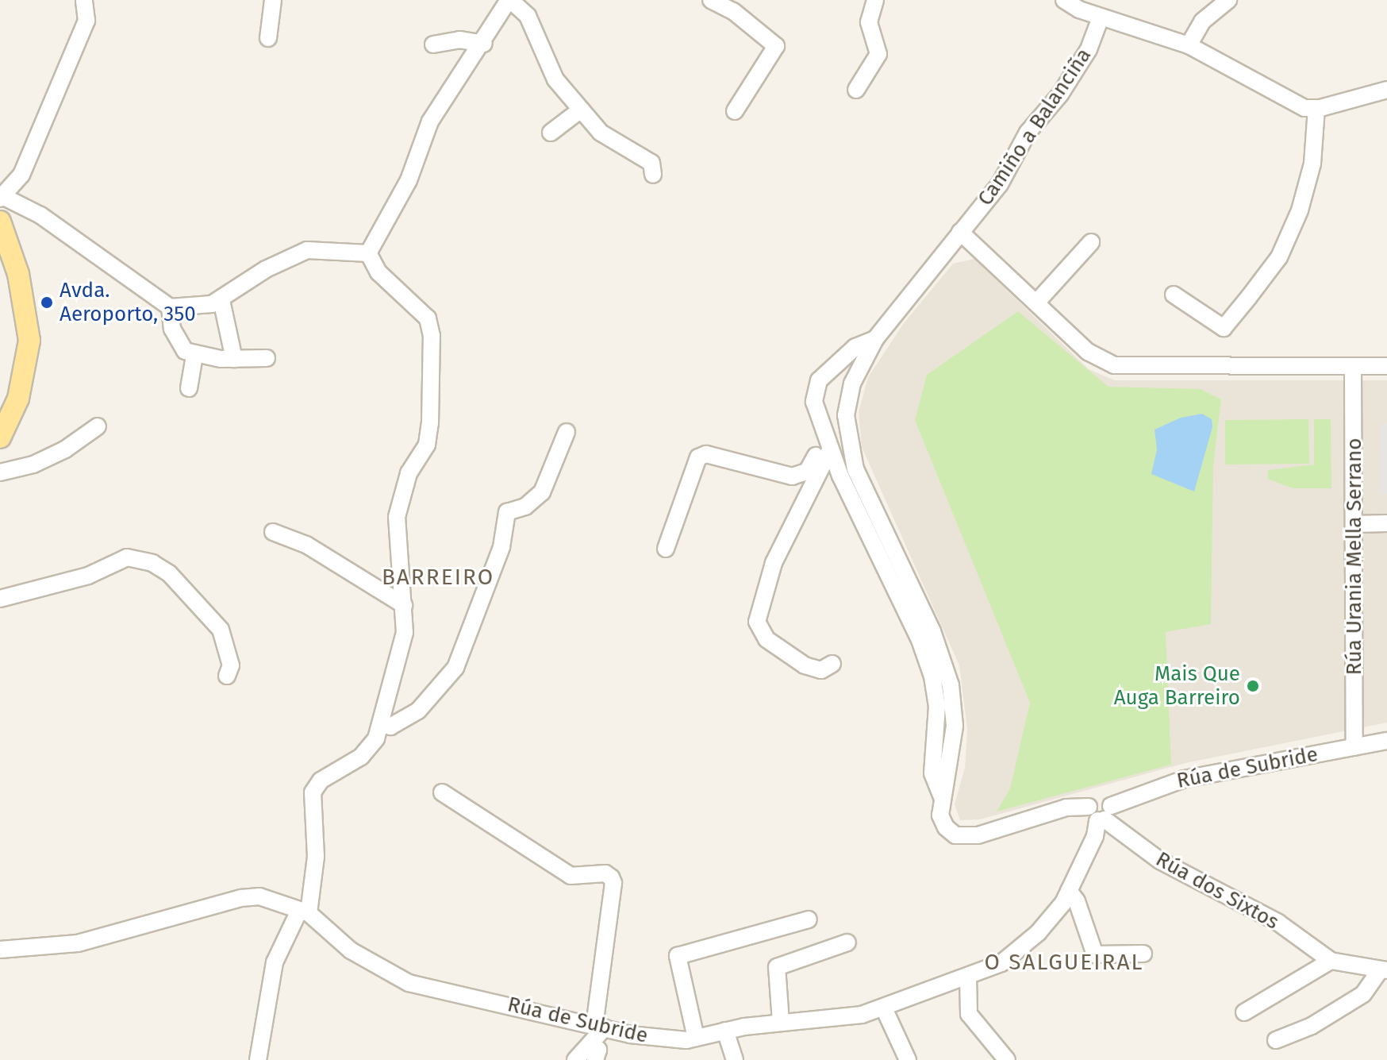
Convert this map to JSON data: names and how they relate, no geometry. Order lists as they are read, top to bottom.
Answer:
{
  "streets": {
    "street": [
      "Camiño a Balanciña",
      "Rúa Urania Mella Serrano",
      "Rúa de Subride",
      "Rúa dos Sixtos"
    ]
  },
  "crossings": [
    ["Rúa Urania Mella Serrano", "Rúa de Subride"],
    ["Rúa de Subride", "Rúa dos Sixtos"]
  ],
  "districts": ["BARREIRO", "O SALGUEIRAL"],
  "places": ["Avda. Aeroporto, 350", "Mais Que Auga Barreiro"]
}
